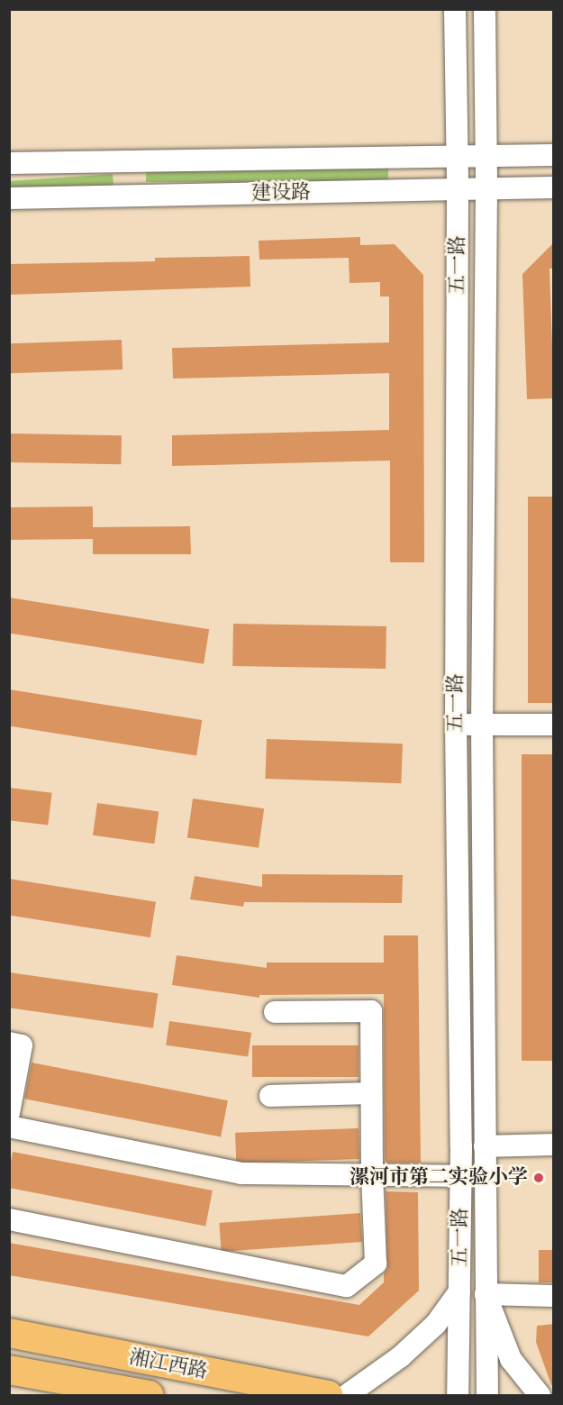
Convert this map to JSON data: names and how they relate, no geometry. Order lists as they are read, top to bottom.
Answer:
{
  "streets": {
    "main road": ["湘江西路"],
    "street": ["建设路", "五一路"]
  },
  "crossings": [
    ["建设路", "五一路"]
  ],
  "places": ["漯河市第二实验小学"]
}
